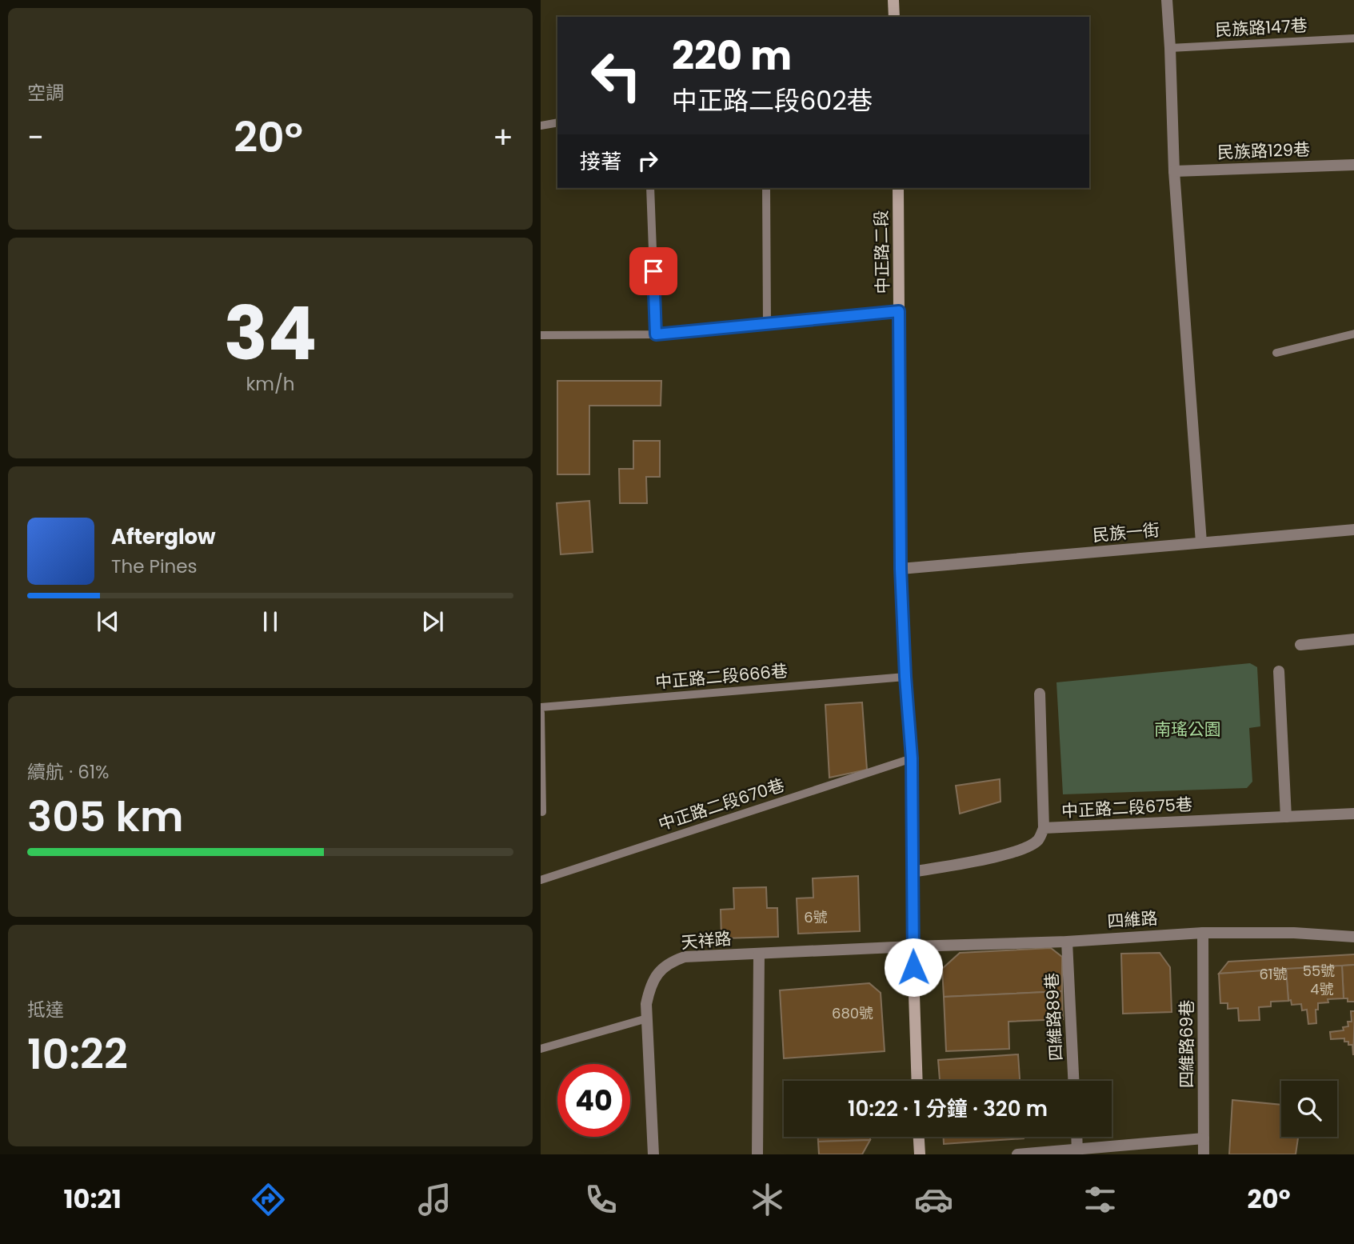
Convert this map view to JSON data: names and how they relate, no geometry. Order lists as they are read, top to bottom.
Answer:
{
  "streets": {
    "street": [
      "民族路129巷",
      "中正路二段",
      "民族一街",
      "中正路二段675巷",
      "四維路",
      "天祥路",
      "四維路89巷",
      "四維路69巷"
    ],
    "lane": ["民族路147巷", "中正路二段666巷", "中正路二段670巷"]
  },
  "crossings": [
    ["中正路二段", "民族一街"],
    ["中正路二段", "中正路二段666巷"],
    ["中正路二段", "中正路二段670巷"],
    ["中正路二段", "中正路二段675巷"],
    ["中正路二段", "四維路"],
    ["中正路二段", "天祥路"],
    ["四維路", "天祥路"],
    ["四維路", "四維路89巷"],
    ["四維路", "四維路69巷"]
  ],
  "parks": ["南瑤公園"],
  "house_numbers": [
    "6號",
    "55號",
    "61號",
    "4號",
    "680號"
  ],
  "page": {
    "tile": [
      "空調",
      ["34", "km/h"],
      ["續航 · 61%", "305 km"],
      ["抵達", "10:22"]
    ],
    "turn": ["220 m", "中正路二段602巷"],
    "heat": ["−", "20°", "+"],
    "then": "接著",
    "song": ["Afterglow", "The Pines"],
    "limit": "40",
    "trip": "10:22 · 1 分鐘 · 320 m",
    "tabs": ["10:21", "20°"]
  }
}
